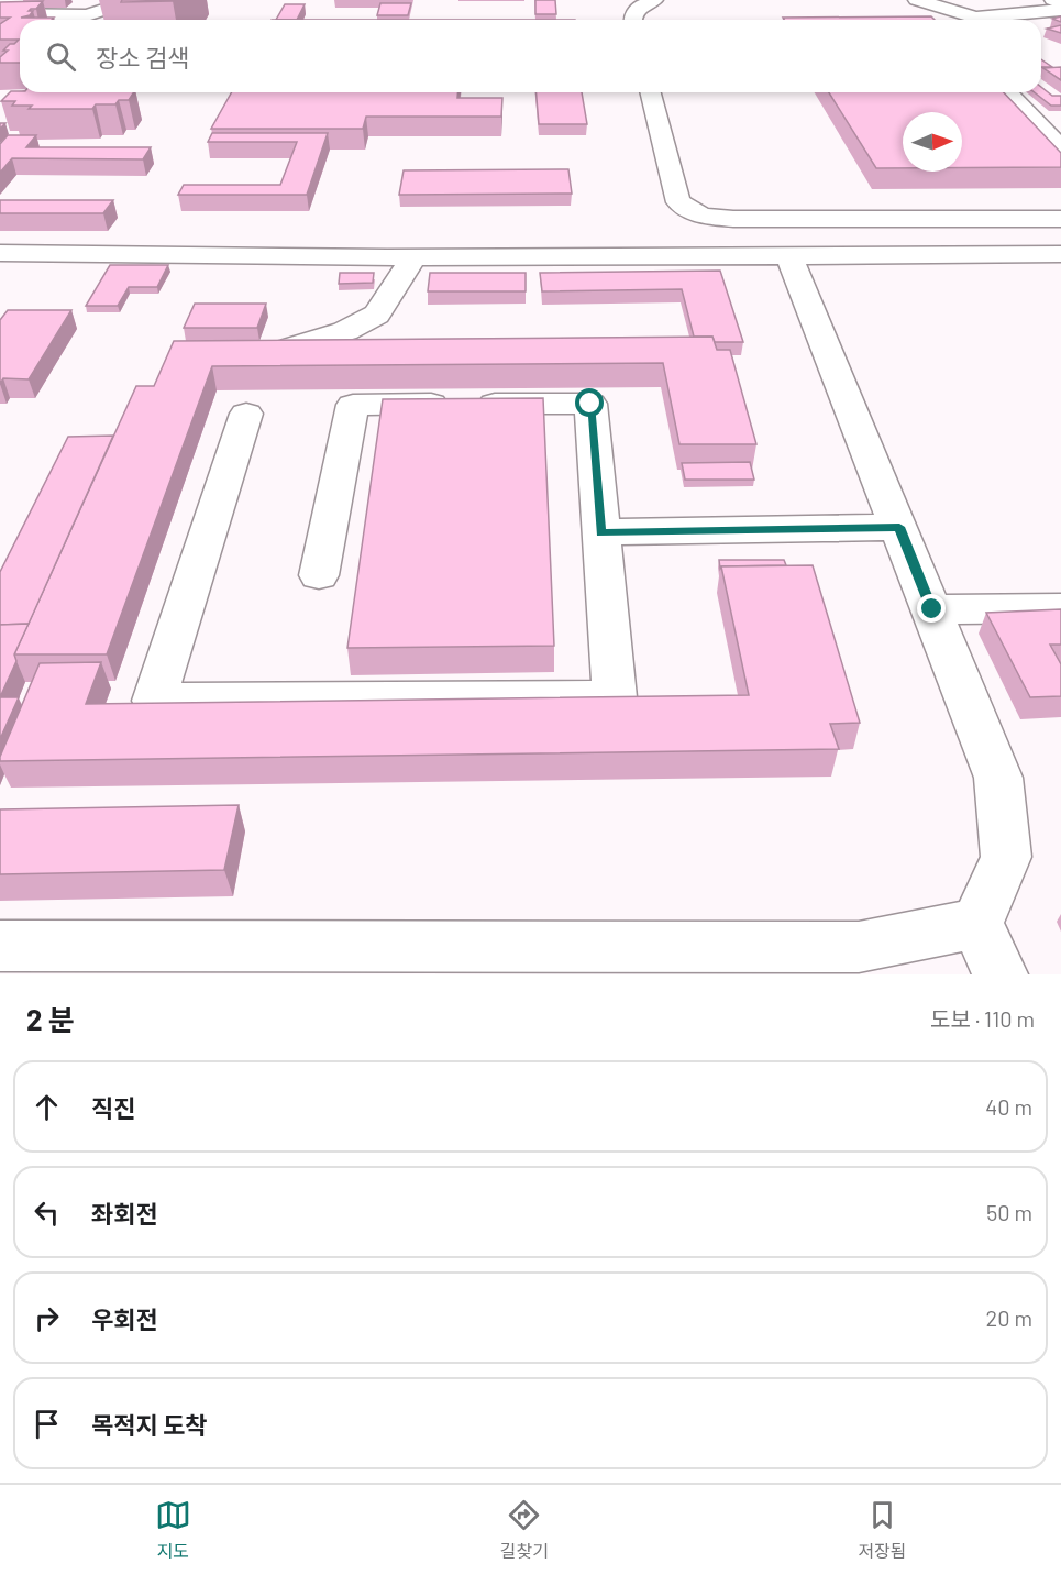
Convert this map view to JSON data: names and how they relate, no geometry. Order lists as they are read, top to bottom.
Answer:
{
  "north": "right",
  "page": {
    "search": "장소 검색",
    "heading": ["2 분", "도보 · 110 m"],
    "list": [
      ["직진", "40 m"],
      ["좌회전", "50 m"],
      ["우회전", "20 m"],
      "목적지 도착"
    ],
    "nav": ["지도", "길찾기", "저장됨"]
  }
}
